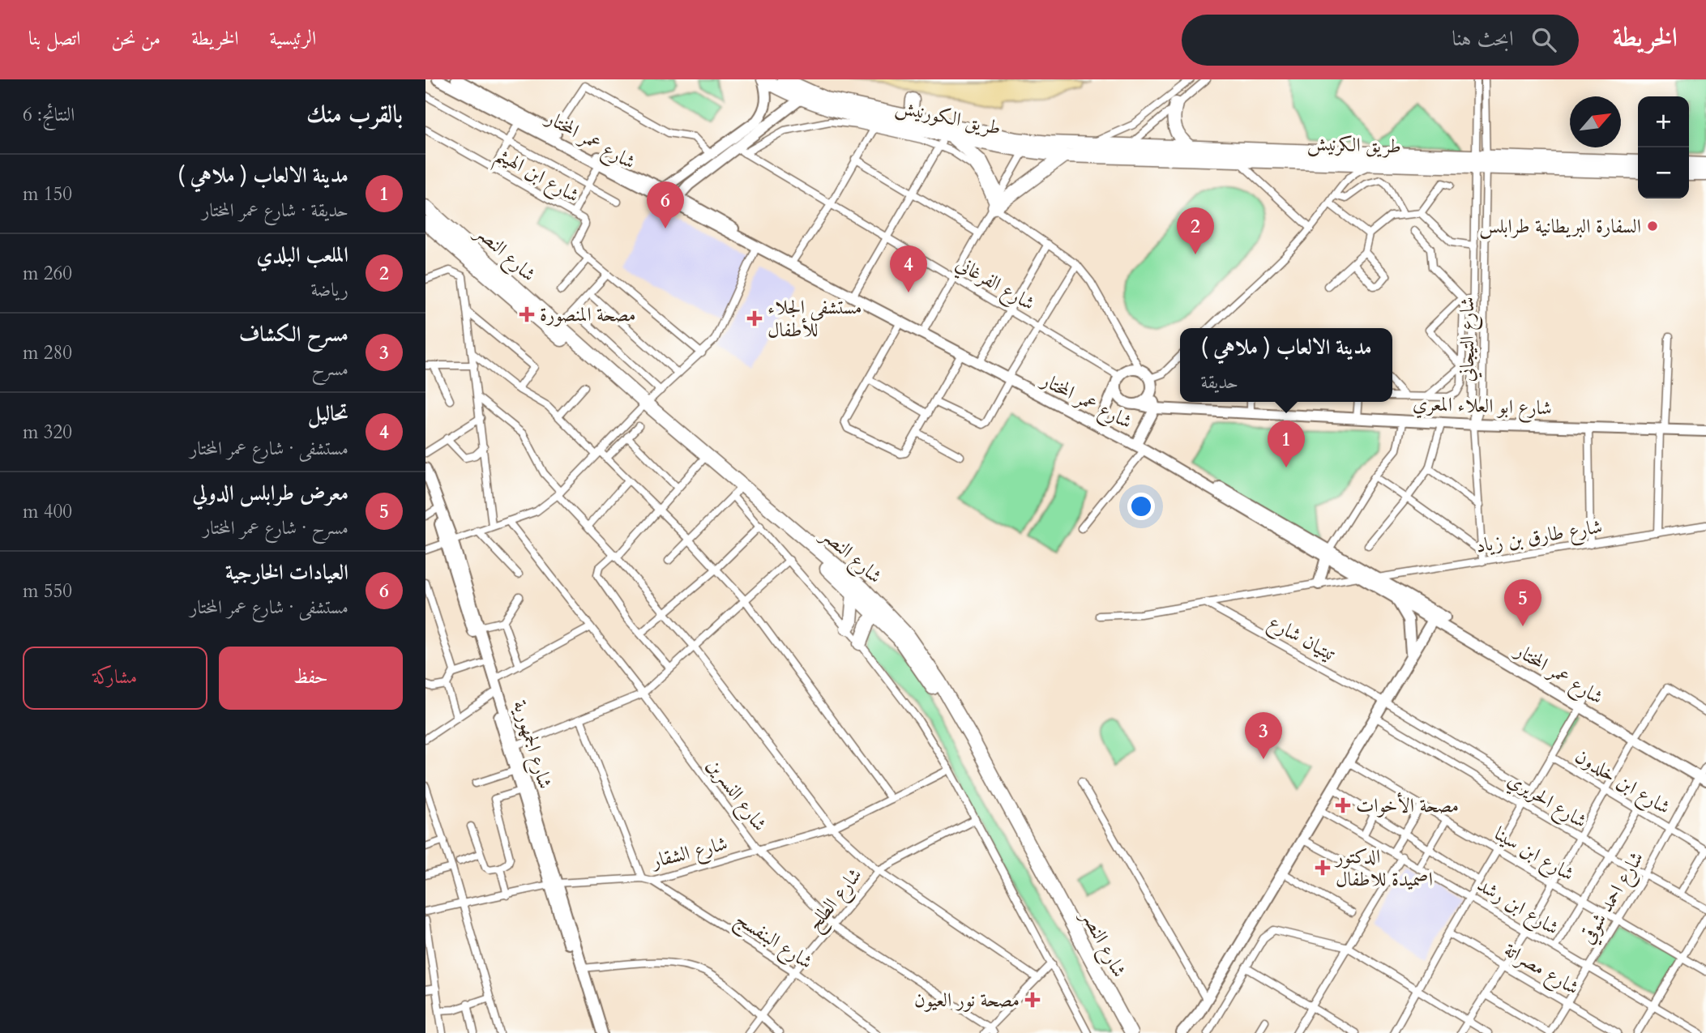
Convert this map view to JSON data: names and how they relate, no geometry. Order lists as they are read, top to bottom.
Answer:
{
  "streets": {
    "highway": ["طريق الكورنيش", "طريق الكرنيش", "شارع النصر"],
    "main road": ["شارع عمر المختار", "شارع ابو العلاء المعري", "شارع الجمهورية"],
    "street": [
      "شارع ابن الهيثم",
      "شارع الفرغاني",
      "شارع التيجاني",
      "شارع طارق بن زياد",
      "تيتيان شارع",
      "شارع ابن خلدون",
      "شارع النسرين",
      "شارع الحريري",
      "شارع الشقار",
      "شارع ابن سينا",
      "شارع احمد شوقي",
      "شارع الطلح",
      "شارع ابن رشد",
      "شارع البنفسج",
      "شارع مصراتة"
    ]
  },
  "crossings": [
    ["طريق الكورنيش", "طريق الكرنيش"],
    ["شارع عمر المختار", "شارع طارق بن زياد"],
    ["شارع عمر المختار", "شارع احمد شوقي"],
    ["طريق الكرنيش", "شارع التيجاني"],
    ["شارع الفرغاني", "شارع ابو العلاء المعري"],
    ["شارع التيجاني", "شارع ابو العلاء المعري"],
    ["شارع الجمهورية", "شارع الشقار"],
    ["شارع ابن خلدون", "شارع احمد شوقي"],
    ["شارع النسرين", "شارع الشقار"],
    ["شارع النسرين", "شارع الطلح"],
    ["شارع الحريري", "شارع احمد شوقي"],
    ["شارع الشقار", "شارع البنفسج"],
    ["شارع ابن سينا", "شارع احمد شوقي"],
    ["شارع احمد شوقي", "شارع ابن رشد"],
    ["شارع احمد شوقي", "شارع مصراتة"],
    ["شارع الطلح", "شارع البنفسج"]
  ],
  "places": {
    "other": ["السفارة البريطانية طرابلس"],
    "health": [
      "مصحة المنصورة",
      "مستشفى الجلاء للأطفال",
      "مصحة الأخوات",
      "الدكتور اصميدة للاطفال",
      "مصحة نور العيون"
    ]
  },
  "north": "top right",
  "page": {
    "header": "الخريطة",
    "search": "ابحث هنا",
    "nav": [
      "الرئيسية",
      "الخريطة",
      "من نحن",
      "اتصل بنا"
    ],
    "heading": ["بالقرب منك", "النتائج: 6"],
    "map_buttons": ["+", "−"],
    "list": [
      {
        "mark": "1",
        "name": "مدينة الالعاب ( ملاهي )",
        "note": "حديقة · شارع عمر المختار",
        "value": "150 m"
      },
      {
        "mark": "2",
        "name": "الملعب البلدي",
        "note": "رياضة",
        "value": "260 m"
      },
      {
        "mark": "3",
        "name": "مسرح الكشاف",
        "note": "مسرح",
        "value": "280 m"
      },
      {
        "mark": "4",
        "name": "تحاليل",
        "note": "مستشفى · شارع عمر المختار",
        "value": "320 m"
      },
      {
        "mark": "5",
        "name": "معرض طرابلس الدولي",
        "note": "مسرح · شارع عمر المختار",
        "value": "400 m"
      },
      {
        "mark": "6",
        "name": "العيادات الخارجية",
        "note": "مستشفى · شارع عمر المختار",
        "value": "550 m"
      }
    ],
    "pins": [
      "6",
      "2",
      "4",
      "1",
      "5",
      "3"
    ],
    "popup": ["مدينة الالعاب ( ملاهي )", "حديقة"],
    "buttons": ["حفظ", "مشاركة"]
  }
}
